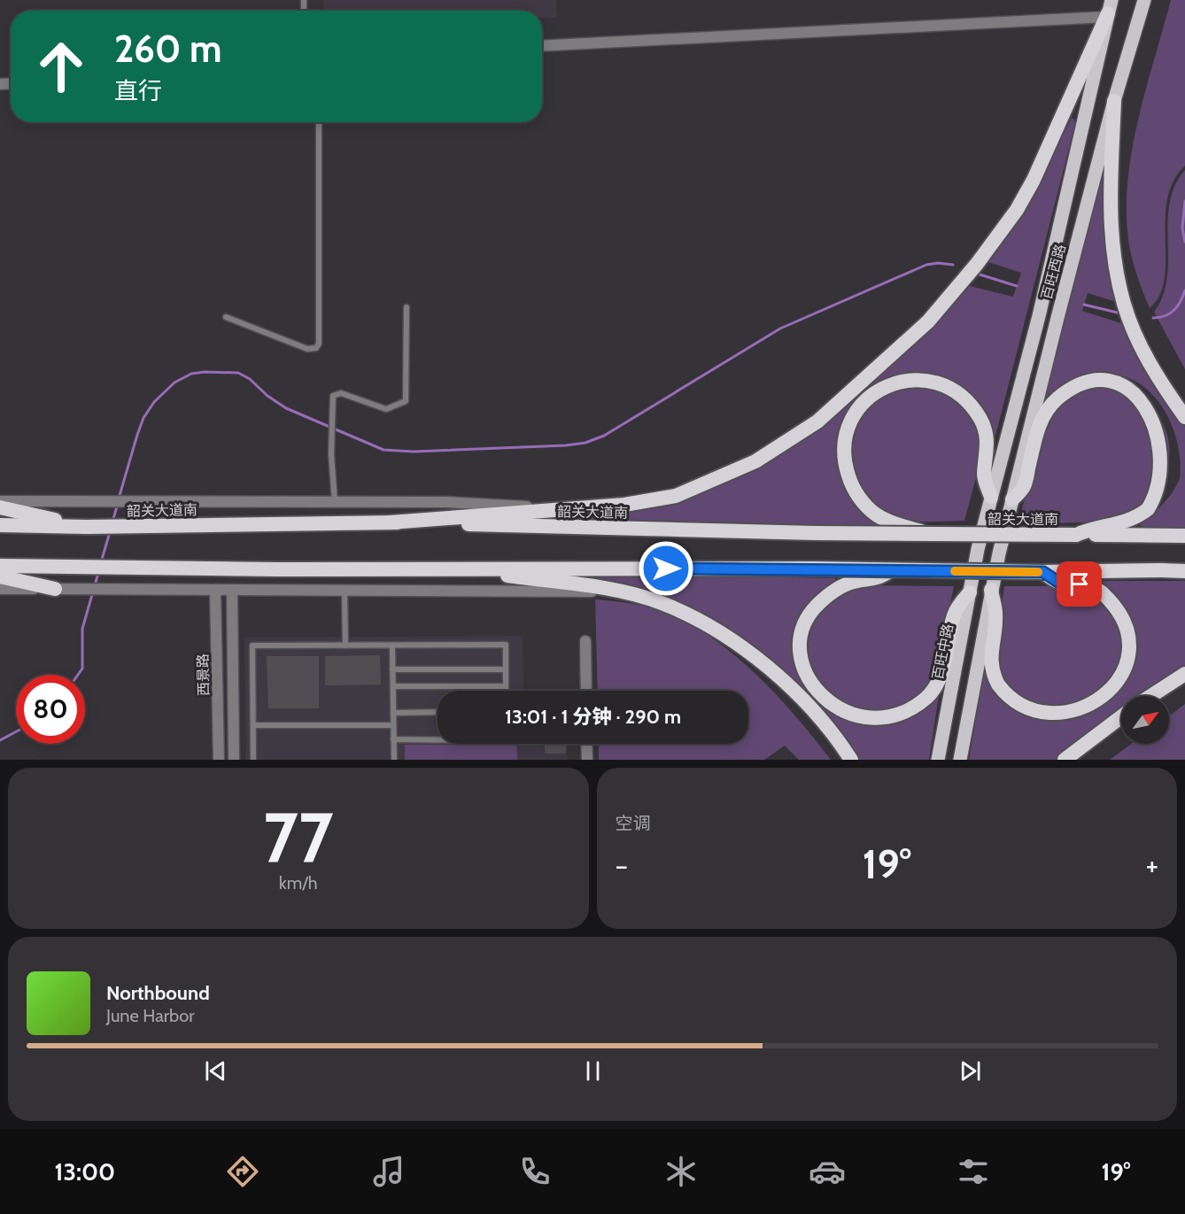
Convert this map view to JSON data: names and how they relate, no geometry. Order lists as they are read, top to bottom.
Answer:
{
  "streets": {
    "highway": ["韶关大道南"],
    "main road": ["百旺西路", "百旺中路"],
    "street": ["西景路"]
  },
  "crossings": [
    ["百旺西路", "百旺中路"]
  ],
  "north": "top right",
  "page": {
    "turn": ["260 m", "直行"],
    "limit": "80",
    "trip": "13:01 · 1 分钟 · 290 m",
    "tile": [
      ["77", "km/h"],
      "空调"
    ],
    "heat": ["−", "19°", "+"],
    "song": ["Northbound", "June Harbor"],
    "tabs": ["13:00", "19°"]
  }
}
